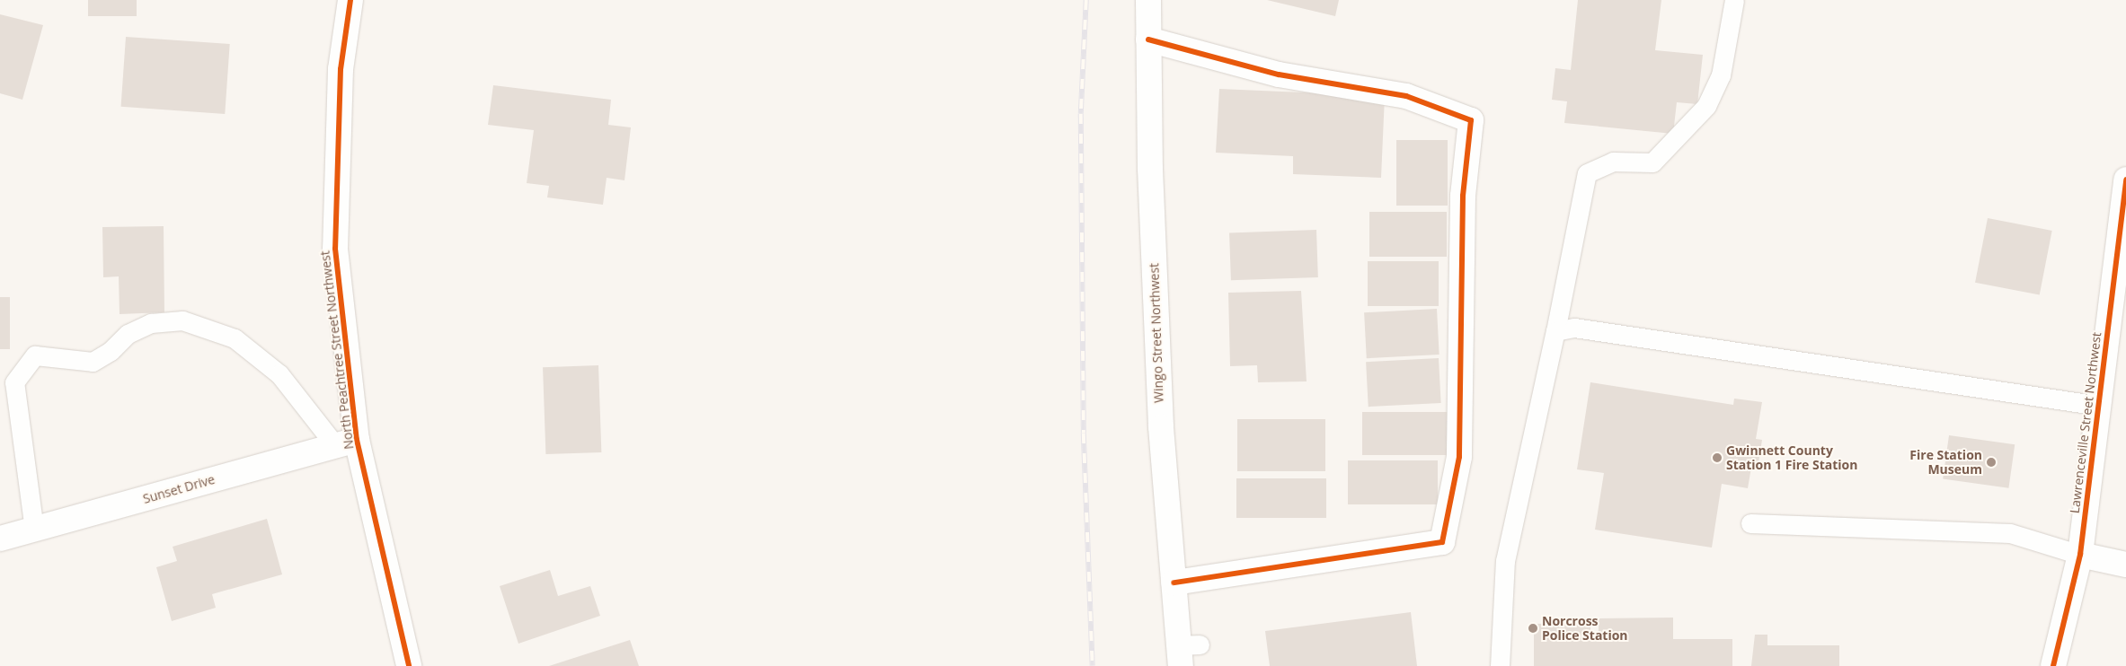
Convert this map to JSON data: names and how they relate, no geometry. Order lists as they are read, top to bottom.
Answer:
{
  "streets": {
    "street": [
      "Wingo Street Northwest",
      "North Peachtree Street Northwest",
      "Lawrenceville Street Northwest",
      "Sunset Drive"
    ]
  },
  "crossings": [
    ["North Peachtree Street Northwest", "Sunset Drive"]
  ],
  "places": ["Gwinnett County Station 1 Fire Station", "Fire Station Museum", "Norcross Police Station"]
}
